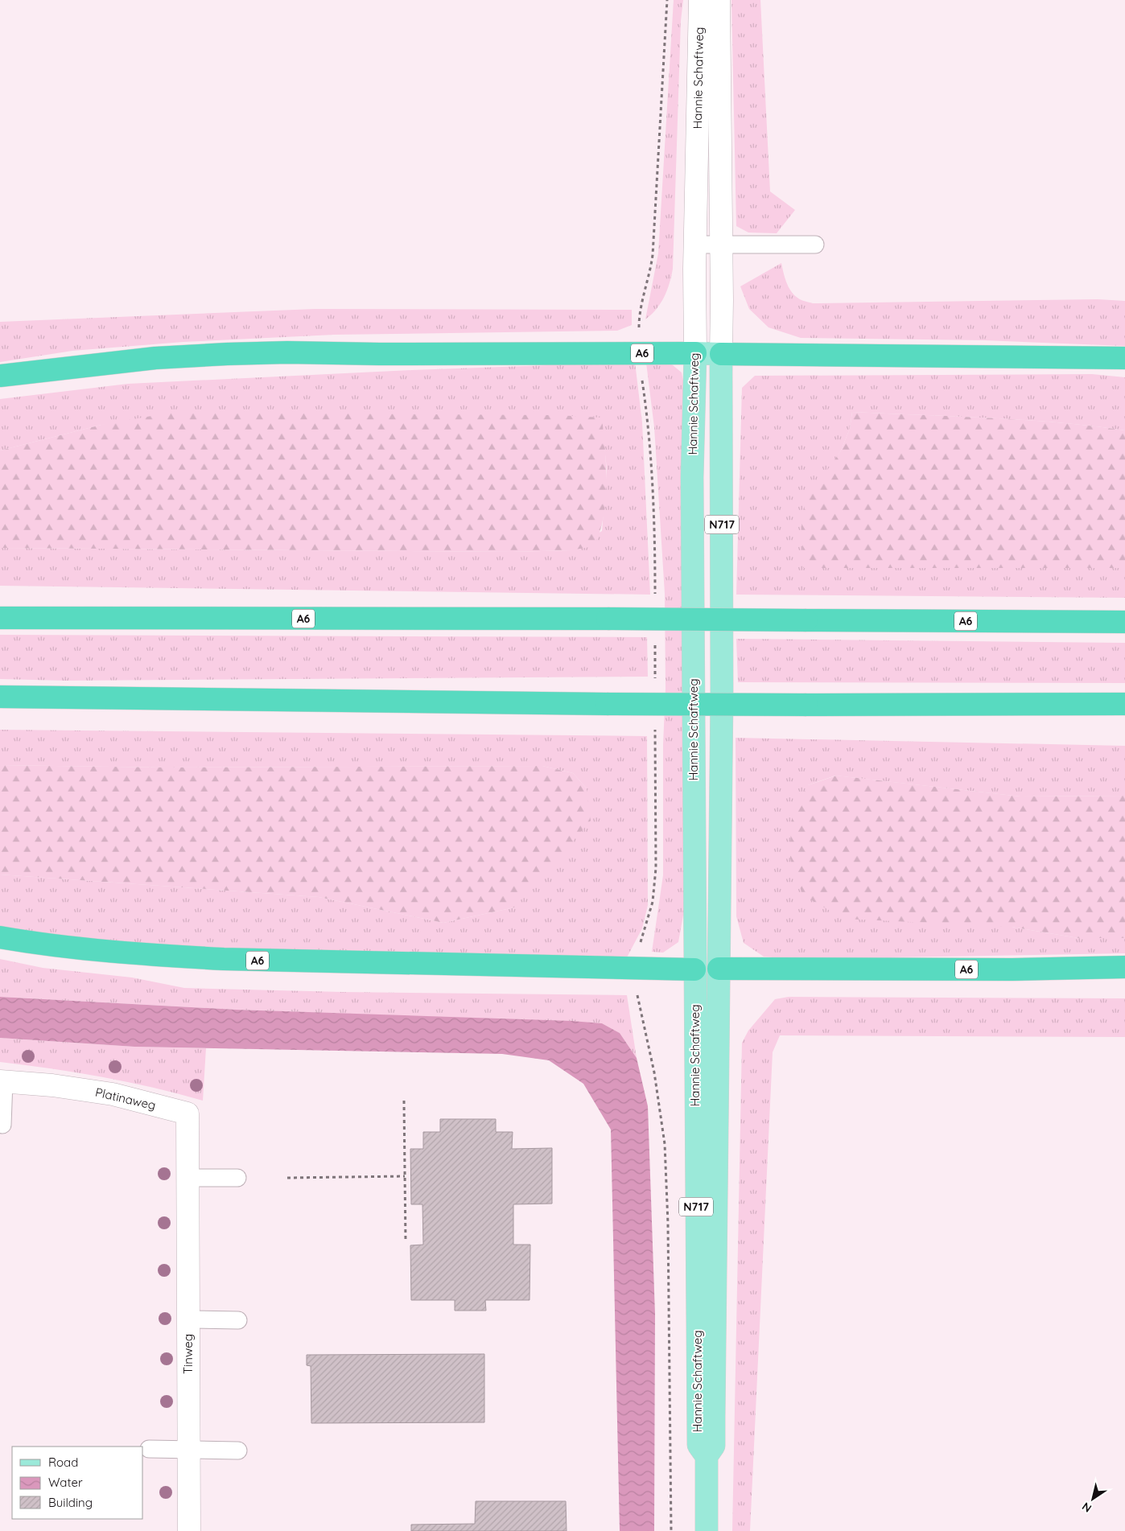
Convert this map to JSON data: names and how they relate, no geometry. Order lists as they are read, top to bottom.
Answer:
{
  "streets": {
    "highway": ["A6"],
    "main road": [
      "Hannie Schaftweg",
      "N717",
      "Platinaweg",
      "Tinweg"
    ]
  },
  "crossings": [
    ["Hannie Schaftweg", "A6"],
    ["Platinaweg", "Tinweg"]
  ],
  "legend": ["Road", "Water", "Building"],
  "north": "bottom left"
}
